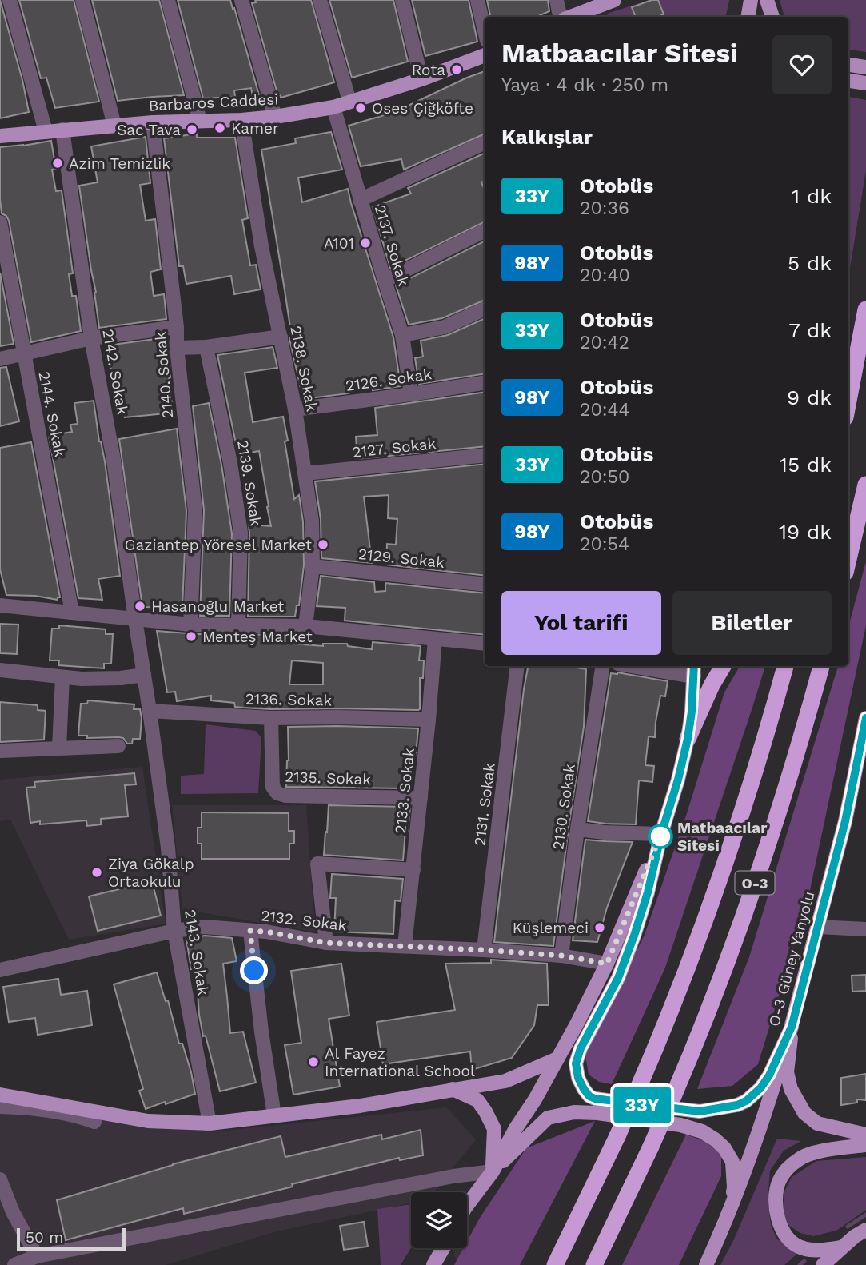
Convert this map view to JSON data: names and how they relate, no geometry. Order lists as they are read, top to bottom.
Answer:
{
  "streets": {
    "highway": ["O-3"],
    "main road": ["Barbaros Caddesi", "O-3 Güney Yanyolu"],
    "street": [
      "2137. Sokak",
      "2138. Sokak",
      "2142. Sokak",
      "2140. Sokak",
      "2126. Sokak",
      "2144. Sokak",
      "2127. Sokak",
      "2139. Sokak",
      "2129. Sokak",
      "2136. Sokak",
      "2135. Sokak",
      "2133. Sokak",
      "2131. Sokak",
      "2130. Sokak",
      "2132. Sokak",
      "2143. Sokak"
    ]
  },
  "crossings": [
    ["Barbaros Caddesi", "2137. Sokak"],
    ["Barbaros Caddesi", "2138. Sokak"],
    ["Barbaros Caddesi", "2142. Sokak"],
    ["Barbaros Caddesi", "2140. Sokak"],
    ["2137. Sokak", "2126. Sokak"],
    ["2138. Sokak", "2126. Sokak"],
    ["2138. Sokak", "2127. Sokak"],
    ["2138. Sokak", "2129. Sokak"],
    ["2142. Sokak", "2143. Sokak"],
    ["2136. Sokak", "2135. Sokak"],
    ["2136. Sokak", "2133. Sokak"],
    ["2136. Sokak", "2143. Sokak"],
    ["2135. Sokak", "2133. Sokak"],
    ["2133. Sokak", "2132. Sokak"],
    ["2131. Sokak", "2132. Sokak"],
    ["2130. Sokak", "2132. Sokak"],
    ["2132. Sokak", "2143. Sokak"]
  ],
  "places": [
    "Rota",
    "Oses Çiğköfte",
    "Kamer",
    "Sac Tava",
    "Azim Temizlik",
    "A101",
    "Gaziantep Yöresel Market",
    "Hasanoğlu Market",
    "Menteş Market",
    "Matbaacılar Sitesi",
    "Ziya Gökalp Ortaokulu",
    "Küşlemeci",
    "Al Fayez International School"
  ],
  "lines": ["bus line 33Y"],
  "scale_bar": "50 m",
  "page": {
    "on_map": "33Y",
    "heading": [
      ["Matbaacılar Sitesi", "Yaya · 4 dk · 250 m"],
      "Kalkışlar"
    ],
    "list": [
      {
        "mark": "33Y",
        "name": "Otobüs",
        "note": "20:36",
        "value": "1 dk"
      },
      {
        "mark": "98Y",
        "name": "Otobüs",
        "note": "20:40",
        "value": "5 dk"
      },
      {
        "mark": "33Y",
        "name": "Otobüs",
        "note": "20:42",
        "value": "7 dk"
      },
      {
        "mark": "98Y",
        "name": "Otobüs",
        "note": "20:44",
        "value": "9 dk"
      },
      {
        "mark": "33Y",
        "name": "Otobüs",
        "note": "20:50",
        "value": "15 dk"
      },
      {
        "mark": "98Y",
        "name": "Otobüs",
        "note": "20:54",
        "value": "19 dk"
      }
    ],
    "buttons": ["Yol tarifi", "Biletler"],
    "scale": "50 m"
  }
}
